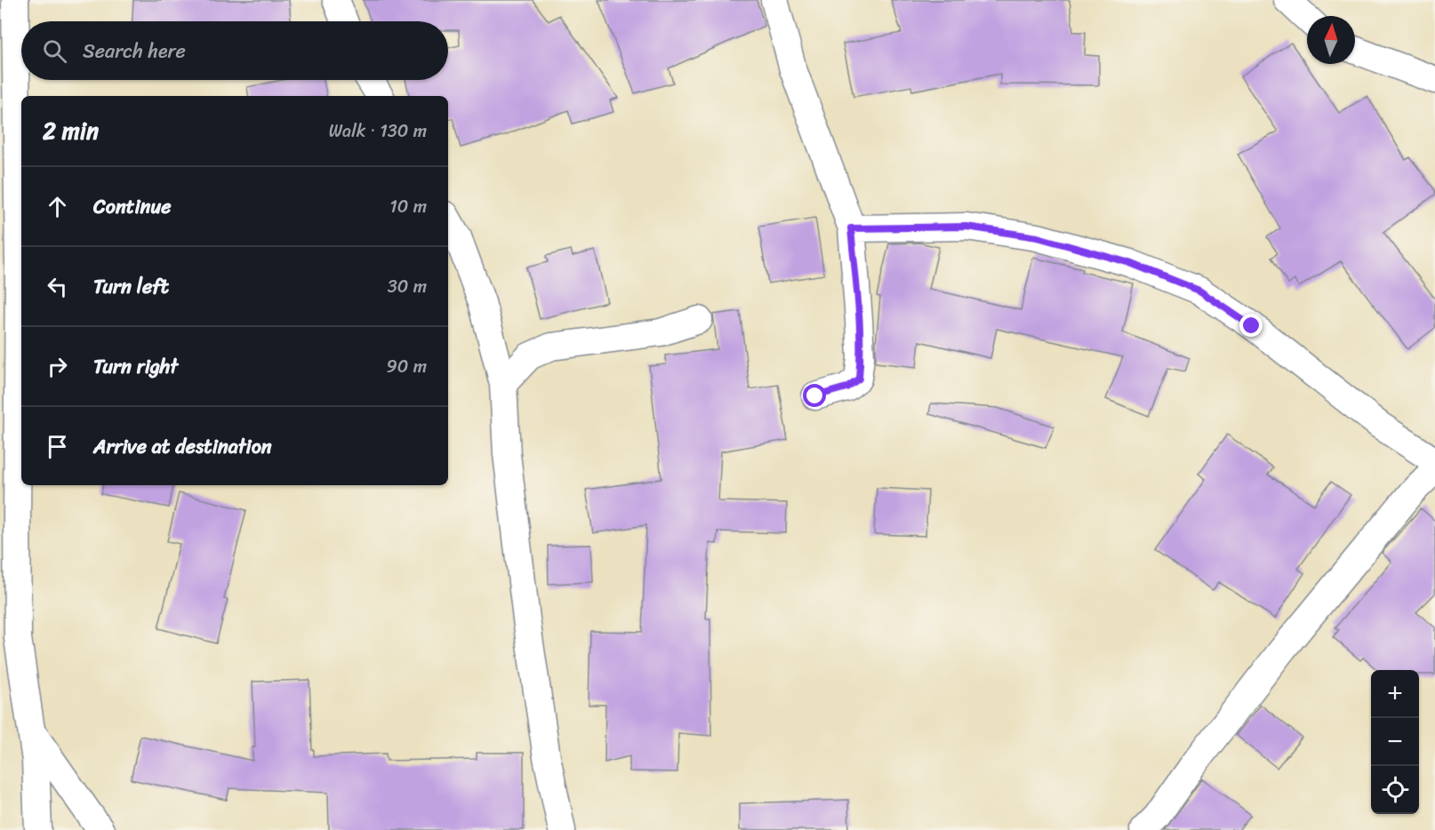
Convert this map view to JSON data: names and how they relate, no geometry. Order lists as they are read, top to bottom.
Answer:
{
  "north": "top",
  "page": {
    "search": "Search here",
    "heading": ["2 min", "Walk · 130 m"],
    "list": [
      ["Continue", "10 m"],
      ["Turn left", "30 m"],
      ["Turn right", "90 m"],
      "Arrive at destination"
    ],
    "map_buttons": ["+", "−"]
  }
}
